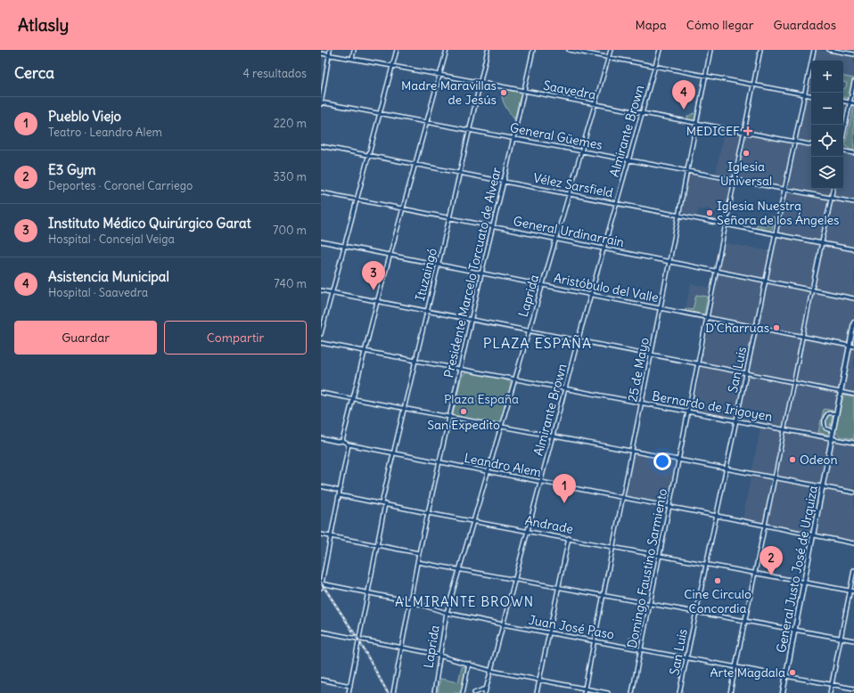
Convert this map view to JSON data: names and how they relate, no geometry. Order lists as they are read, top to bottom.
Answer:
{
  "streets": {
    "street": [
      "Saavedra",
      "Almirante Brown",
      "General Güemes",
      "Vélez Sarsfield",
      "General Urdinarrain",
      "Presidente Marcelo Torcuato de Alvear",
      "Ituzaingó",
      "Aristóbulo del Valle",
      "Laprida",
      "25 de Mayo",
      "San Luis",
      "Bernardo de Irigoyen",
      "Leandro Alem",
      "Andrade",
      "Domingo Faustino Sarmiento",
      "General Justo José de Urquiza",
      "Juan José Paso"
    ]
  },
  "crossings": [
    ["Saavedra", "Almirante Brown"],
    ["Saavedra", "Presidente Marcelo Torcuato de Alvear"],
    ["Saavedra", "Ituzaingó"],
    ["Saavedra", "Laprida"],
    ["Saavedra", "25 de Mayo"],
    ["Saavedra", "San Luis"],
    ["Saavedra", "Domingo Faustino Sarmiento"],
    ["Almirante Brown", "General Güemes"],
    ["Almirante Brown", "Vélez Sarsfield"],
    ["Almirante Brown", "General Urdinarrain"],
    ["Almirante Brown", "Aristóbulo del Valle"],
    ["Almirante Brown", "Bernardo de Irigoyen"],
    ["Almirante Brown", "Leandro Alem"],
    ["Almirante Brown", "Andrade"],
    ["Almirante Brown", "Juan José Paso"],
    ["General Güemes", "Presidente Marcelo Torcuato de Alvear"],
    ["General Güemes", "Ituzaingó"],
    ["General Güemes", "Laprida"],
    ["General Güemes", "25 de Mayo"],
    ["General Güemes", "San Luis"],
    ["General Güemes", "Domingo Faustino Sarmiento"],
    ["Vélez Sarsfield", "Presidente Marcelo Torcuato de Alvear"],
    ["Vélez Sarsfield", "Ituzaingó"],
    ["Vélez Sarsfield", "Laprida"],
    ["Vélez Sarsfield", "25 de Mayo"],
    ["Vélez Sarsfield", "San Luis"],
    ["Vélez Sarsfield", "Domingo Faustino Sarmiento"],
    ["General Urdinarrain", "Presidente Marcelo Torcuato de Alvear"],
    ["General Urdinarrain", "Ituzaingó"],
    ["General Urdinarrain", "Laprida"],
    ["General Urdinarrain", "25 de Mayo"],
    ["General Urdinarrain", "San Luis"],
    ["General Urdinarrain", "Domingo Faustino Sarmiento"],
    ["Presidente Marcelo Torcuato de Alvear", "Aristóbulo del Valle"],
    ["Presidente Marcelo Torcuato de Alvear", "Bernardo de Irigoyen"],
    ["Presidente Marcelo Torcuato de Alvear", "Leandro Alem"],
    ["Presidente Marcelo Torcuato de Alvear", "Andrade"],
    ["Presidente Marcelo Torcuato de Alvear", "Juan José Paso"],
    ["Ituzaingó", "Aristóbulo del Valle"],
    ["Ituzaingó", "Bernardo de Irigoyen"],
    ["Ituzaingó", "Leandro Alem"],
    ["Ituzaingó", "Andrade"],
    ["Ituzaingó", "Juan José Paso"],
    ["Aristóbulo del Valle", "Laprida"],
    ["Aristóbulo del Valle", "25 de Mayo"],
    ["Aristóbulo del Valle", "San Luis"],
    ["Aristóbulo del Valle", "Domingo Faustino Sarmiento"],
    ["Aristóbulo del Valle", "General Justo José de Urquiza"],
    ["Laprida", "Bernardo de Irigoyen"],
    ["Laprida", "Leandro Alem"],
    ["Laprida", "Andrade"],
    ["Laprida", "Juan José Paso"],
    ["25 de Mayo", "Bernardo de Irigoyen"],
    ["25 de Mayo", "Leandro Alem"],
    ["25 de Mayo", "Andrade"],
    ["25 de Mayo", "Juan José Paso"],
    ["San Luis", "Bernardo de Irigoyen"],
    ["San Luis", "Leandro Alem"],
    ["San Luis", "Andrade"],
    ["San Luis", "Juan José Paso"],
    ["Bernardo de Irigoyen", "Domingo Faustino Sarmiento"],
    ["Bernardo de Irigoyen", "General Justo José de Urquiza"],
    ["Leandro Alem", "Domingo Faustino Sarmiento"],
    ["Leandro Alem", "General Justo José de Urquiza"],
    ["Andrade", "Domingo Faustino Sarmiento"],
    ["Andrade", "General Justo José de Urquiza"],
    ["Domingo Faustino Sarmiento", "Juan José Paso"],
    ["General Justo José de Urquiza", "Juan José Paso"]
  ],
  "districts": ["PLAZA ESPAÑA", "ALMIRANTE BROWN"],
  "parks": ["Plaza España"],
  "places": {
    "other": [
      "Madre Maravillas de Jesús",
      "Iglesia Universal",
      "Iglesia Nuestra Señora de los Ángeles",
      "D'Charruas",
      "San Expedito",
      "Odeon",
      "Cine Circulo Concordia",
      "Arte Magdala"
    ],
    "health": ["MEDICEF"]
  },
  "page": {
    "header": "Atlasly",
    "nav": ["Mapa", "Cómo llegar", "Guardados"],
    "heading": ["Cerca", "4 resultados"],
    "map_buttons": ["+", "−"],
    "pins": [
      "4",
      "3",
      "1",
      "2"
    ],
    "list": [
      {
        "mark": "1",
        "name": "Pueblo Viejo",
        "note": "Teatro · Leandro Alem",
        "value": "220 m"
      },
      {
        "mark": "2",
        "name": "E3 Gym",
        "note": "Deportes · Coronel Carriego",
        "value": "330 m"
      },
      {
        "mark": "3",
        "name": "Instituto Médico Quirúrgico Garat",
        "note": "Hospital · Concejal Veiga",
        "value": "700 m"
      },
      {
        "mark": "4",
        "name": "Asistencia Municipal",
        "note": "Hospital · Saavedra",
        "value": "740 m"
      }
    ],
    "buttons": ["Guardar", "Compartir"]
  }
}
